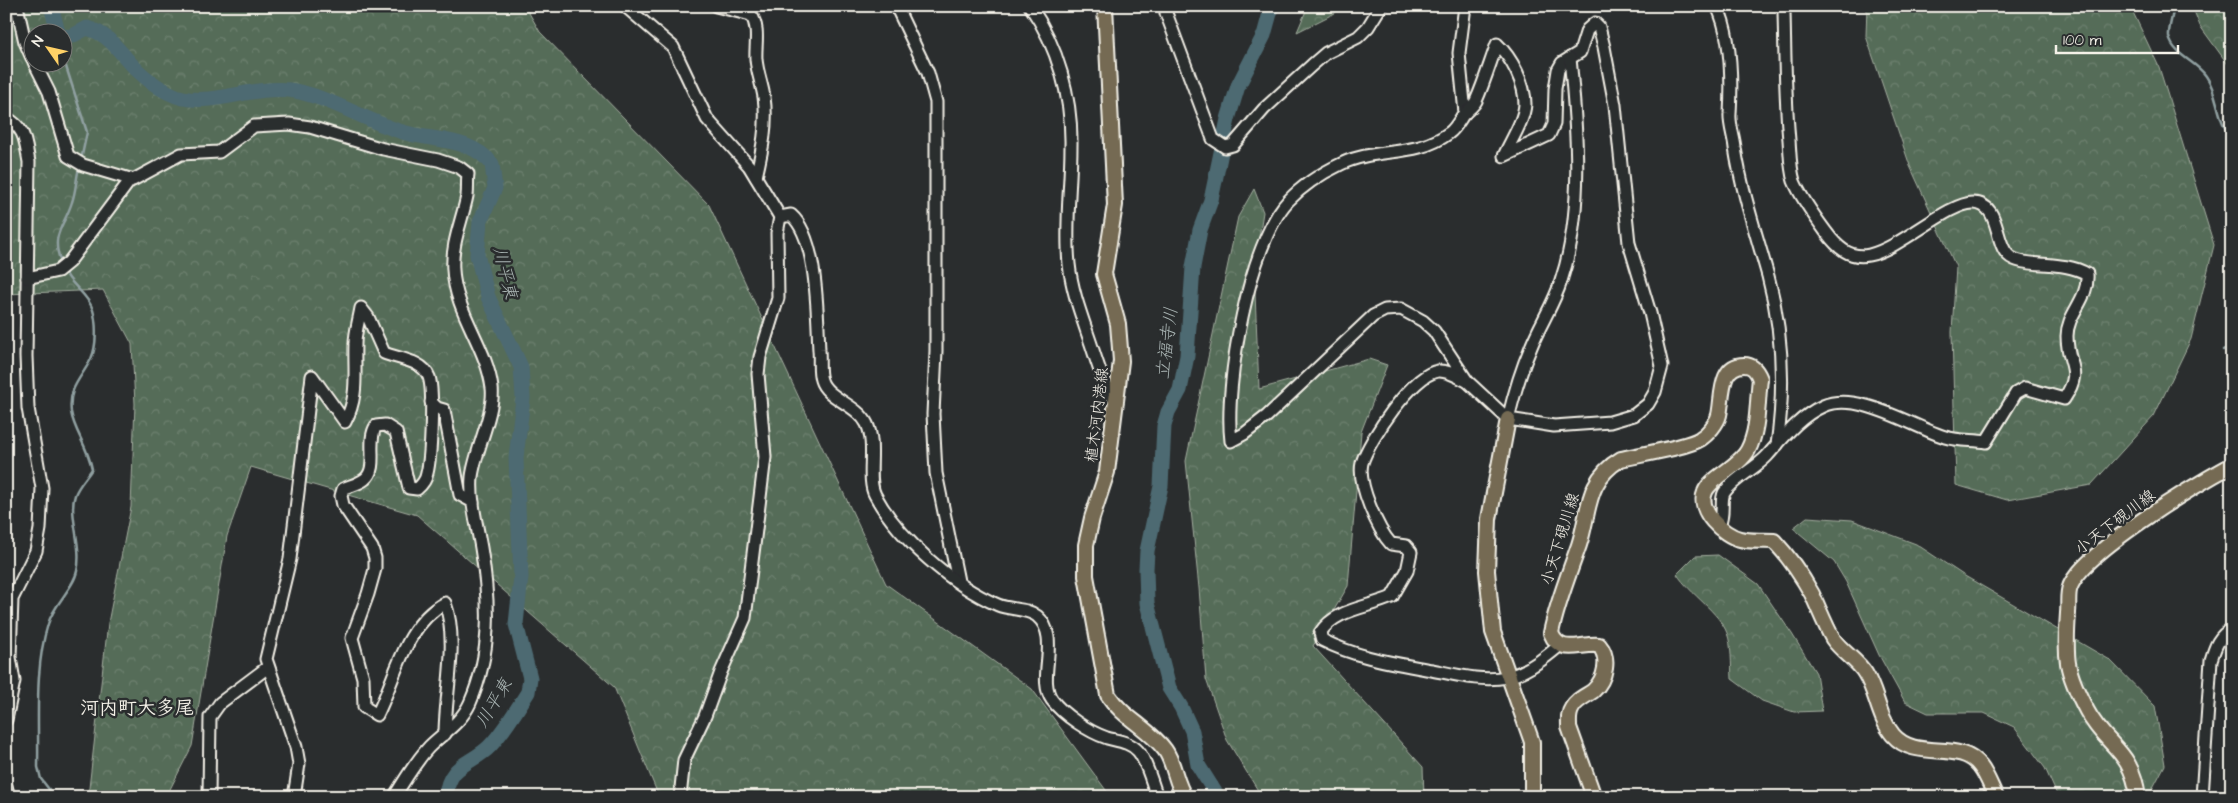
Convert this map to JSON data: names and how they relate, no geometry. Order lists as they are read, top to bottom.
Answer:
{
  "streets": {
    "main road": ["植木河内港線", "小天下硯川線"]
  },
  "districts": ["河内町大多尾"],
  "water": ["川平東", "立福寺川"],
  "scale_bar": "100 m",
  "north": "top left"
}
